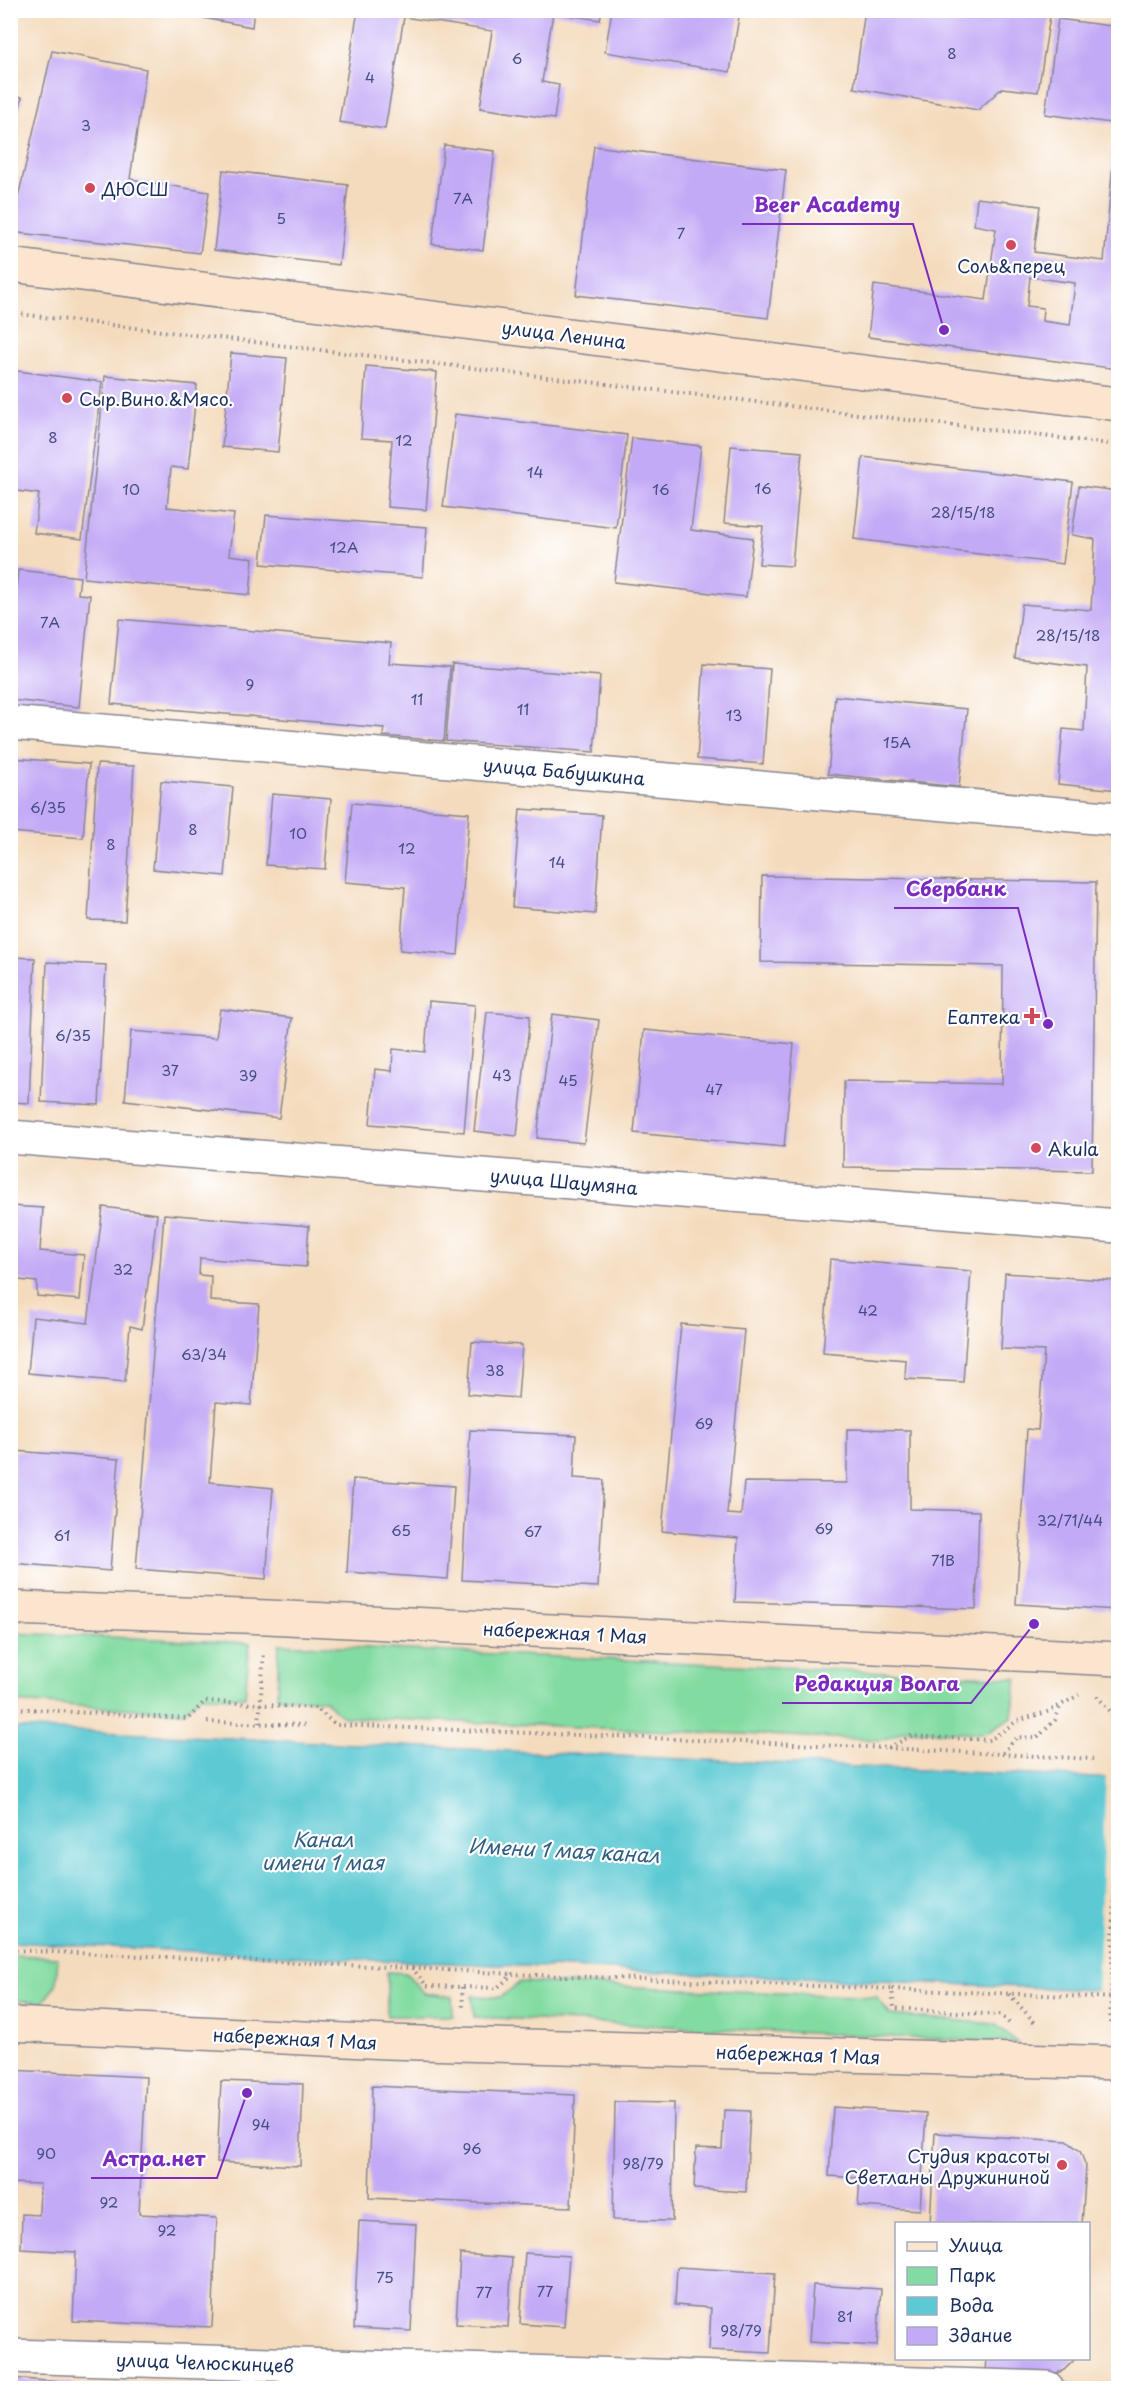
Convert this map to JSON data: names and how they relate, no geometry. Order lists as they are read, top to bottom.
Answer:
{
  "streets": {
    "main road": ["улица Ленина", "набережная 1 Мая"],
    "street": ["улица Бабушкина", "улица Шаумяна", "улица Челюскинцев"]
  },
  "water": ["Канал имени 1 мая", "Имени 1 мая канал"],
  "places": {
    "other": [
      "ДЮСШ",
      "Соль&перец",
      "Beer Academy",
      "Сыр.Вино.&Мясо.",
      "Сбербанк",
      "Akula",
      "Редакция Волга",
      "Астра.нет",
      "Студия красоты Светланы Дружининой"
    ],
    "health": ["Еаптека"]
  },
  "house_numbers": [
    "8",
    "6",
    "4",
    "3",
    "7А",
    "5",
    "7",
    "8",
    "12",
    "14",
    "16",
    "10",
    "16",
    "28/15/18",
    "12А",
    "7А",
    "28/15/18",
    "9",
    "11",
    "11",
    "13",
    "15А",
    "6/35",
    "8",
    "10",
    "8",
    "12",
    "14",
    "6/35",
    "37",
    "39",
    "43",
    "45",
    "47",
    "32",
    "42",
    "63/34",
    "38",
    "69",
    "32/71/44",
    "69",
    "65",
    "67",
    "61",
    "71В",
    "94",
    "96",
    "90",
    "98/79",
    "92",
    "92",
    "75",
    "77",
    "77",
    "81",
    "98/79"
  ],
  "legend": [
    "Улица",
    "Парк",
    "Вода",
    "Здание"
  ]
}
